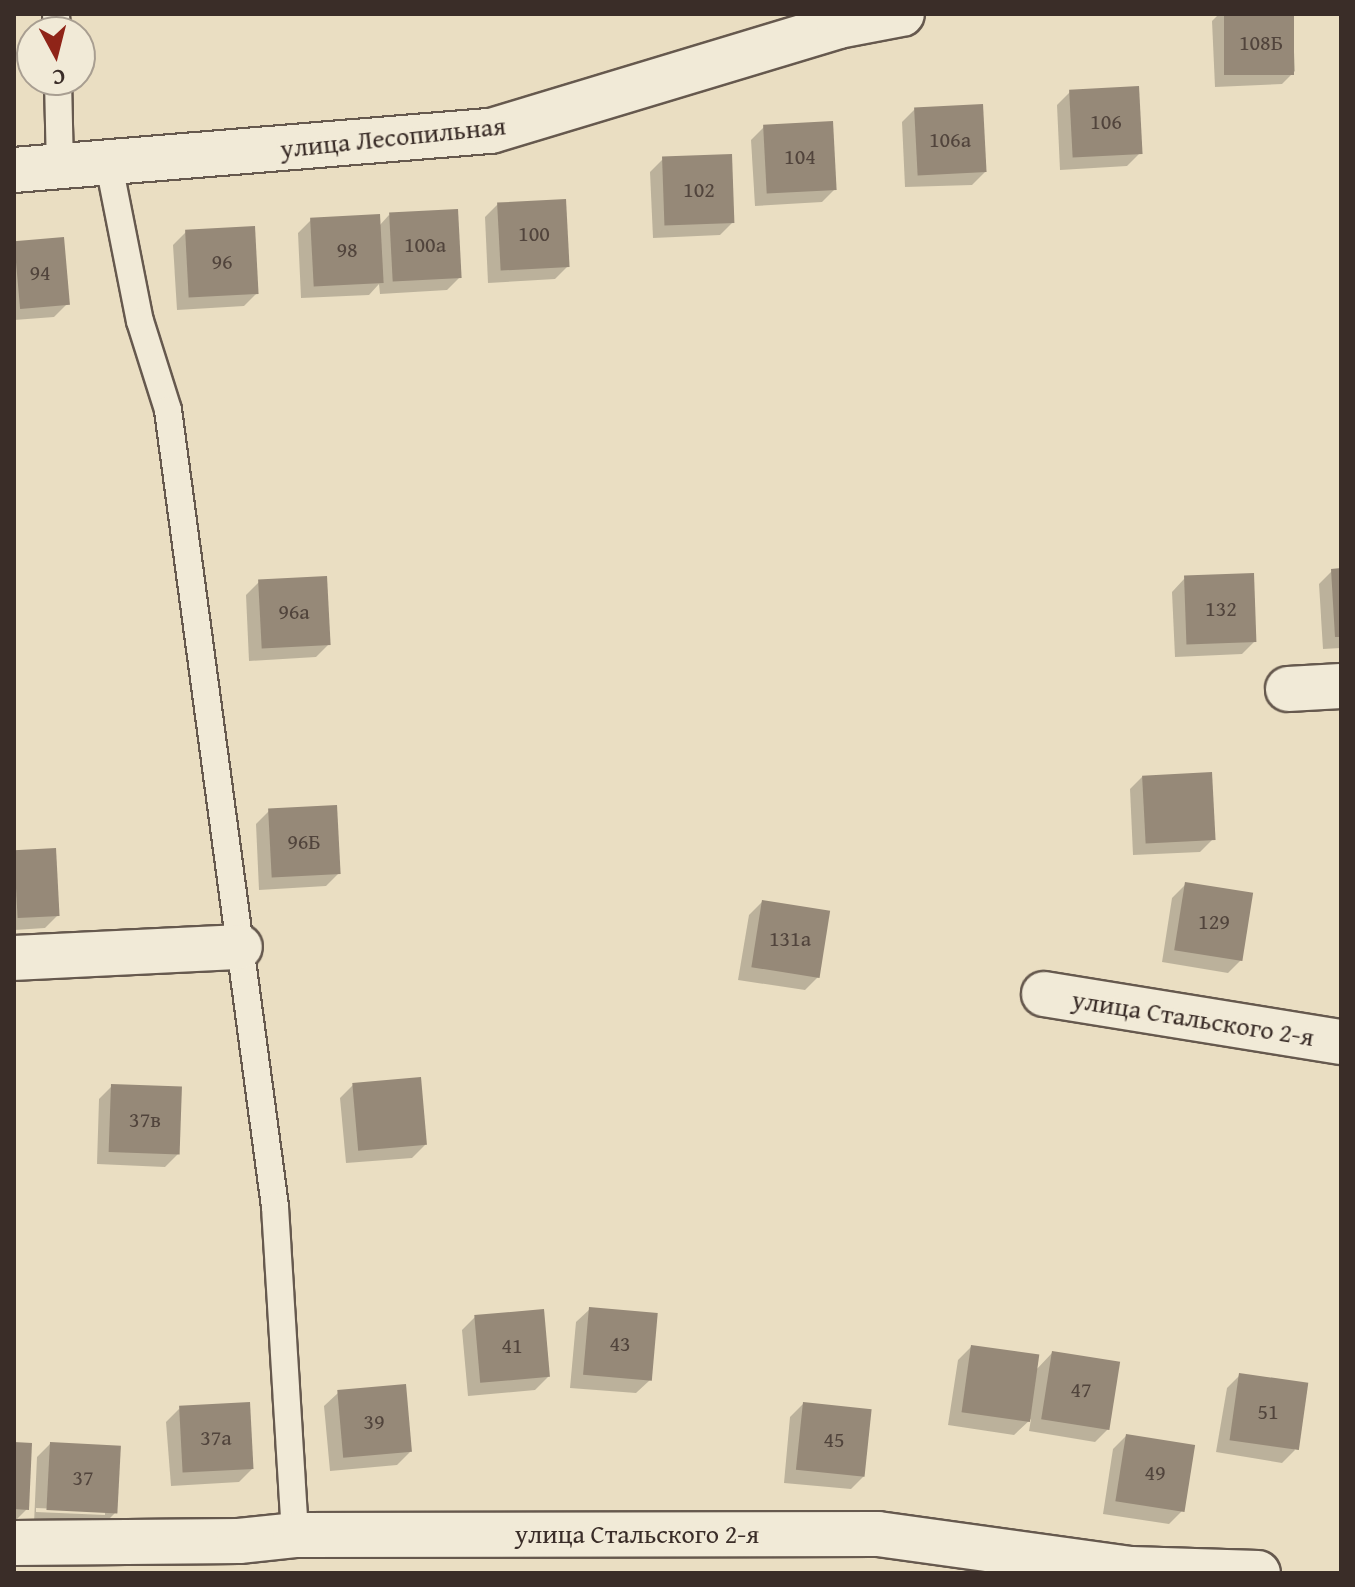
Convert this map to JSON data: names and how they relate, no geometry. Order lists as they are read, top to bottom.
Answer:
{
  "streets": {
    "street": ["улица Лесопильная", "улица Стальского 2-я"]
  },
  "house_numbers": [
    "108Б",
    "106",
    "106а",
    "104",
    "102",
    "100",
    "100а",
    "98",
    "96",
    "94",
    "132",
    "96а",
    "96Б",
    "129",
    "131а",
    "37в",
    "43",
    "41",
    "47",
    "51",
    "39",
    "37а",
    "45",
    "49",
    "37"
  ],
  "north": "bottom"
}
